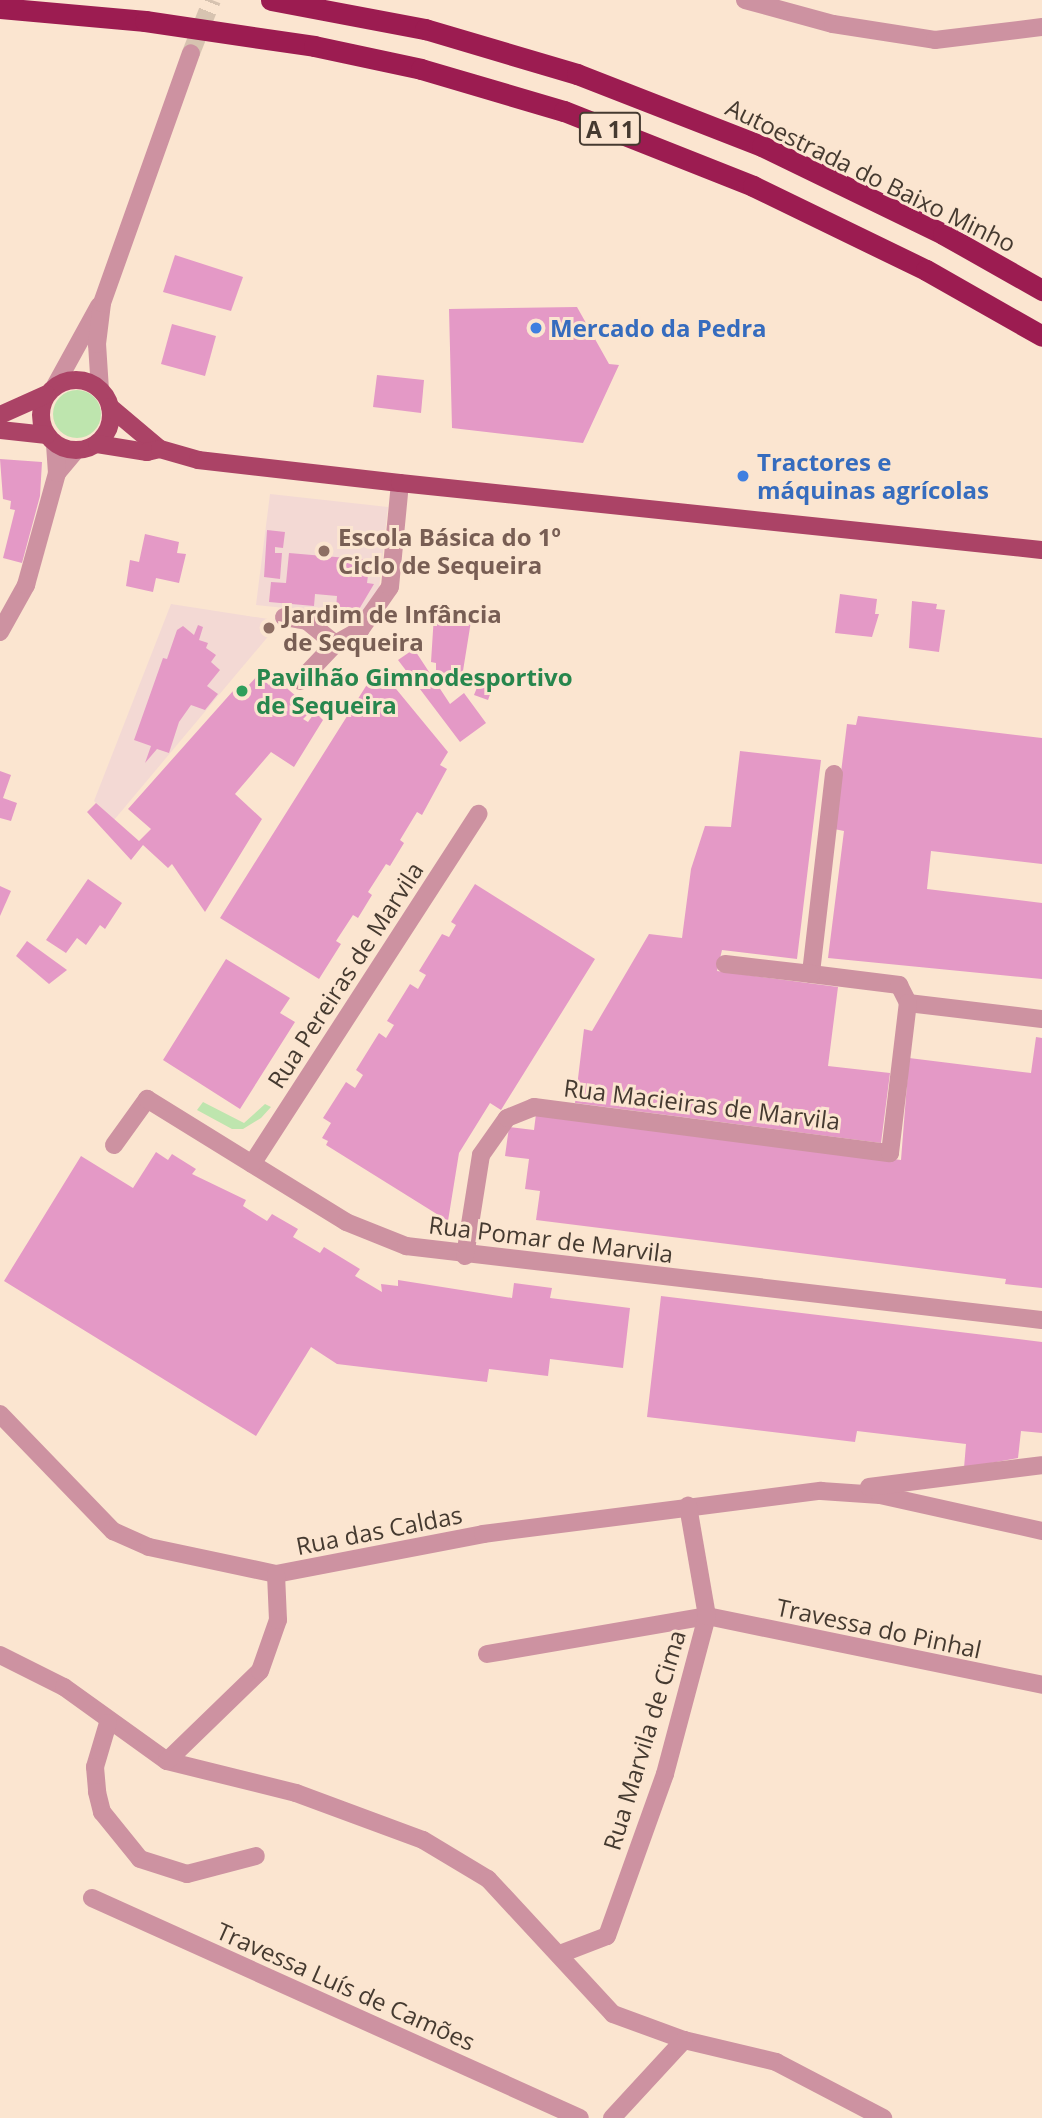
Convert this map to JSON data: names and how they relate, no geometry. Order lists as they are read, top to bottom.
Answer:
{
  "streets": {
    "highway": ["A 11", "Autoestrada do Baixo Minho"],
    "street": [
      "Rua Pereiras de Marvila",
      "Rua Macieiras de Marvila",
      "Rua Pomar de Marvila",
      "Rua das Caldas",
      "Travessa do Pinhal",
      "Rua Marvila de Cima",
      "Travessa Luís de Camões"
    ]
  },
  "crossings": [
    ["Rua Pereiras de Marvila", "Rua Pomar de Marvila"],
    ["Rua Macieiras de Marvila", "Rua Pomar de Marvila"],
    ["Rua das Caldas", "Rua Marvila de Cima"],
    ["Travessa do Pinhal", "Rua Marvila de Cima"]
  ],
  "places": [
    "Mercado da Pedra",
    "Tractores e máquinas agrícolas",
    "Escola Básica do 1º Ciclo de Sequeira",
    "Jardim de Infância de Sequeira",
    "Pavilhão Gimnodesportivo de Sequeira"
  ]
}
